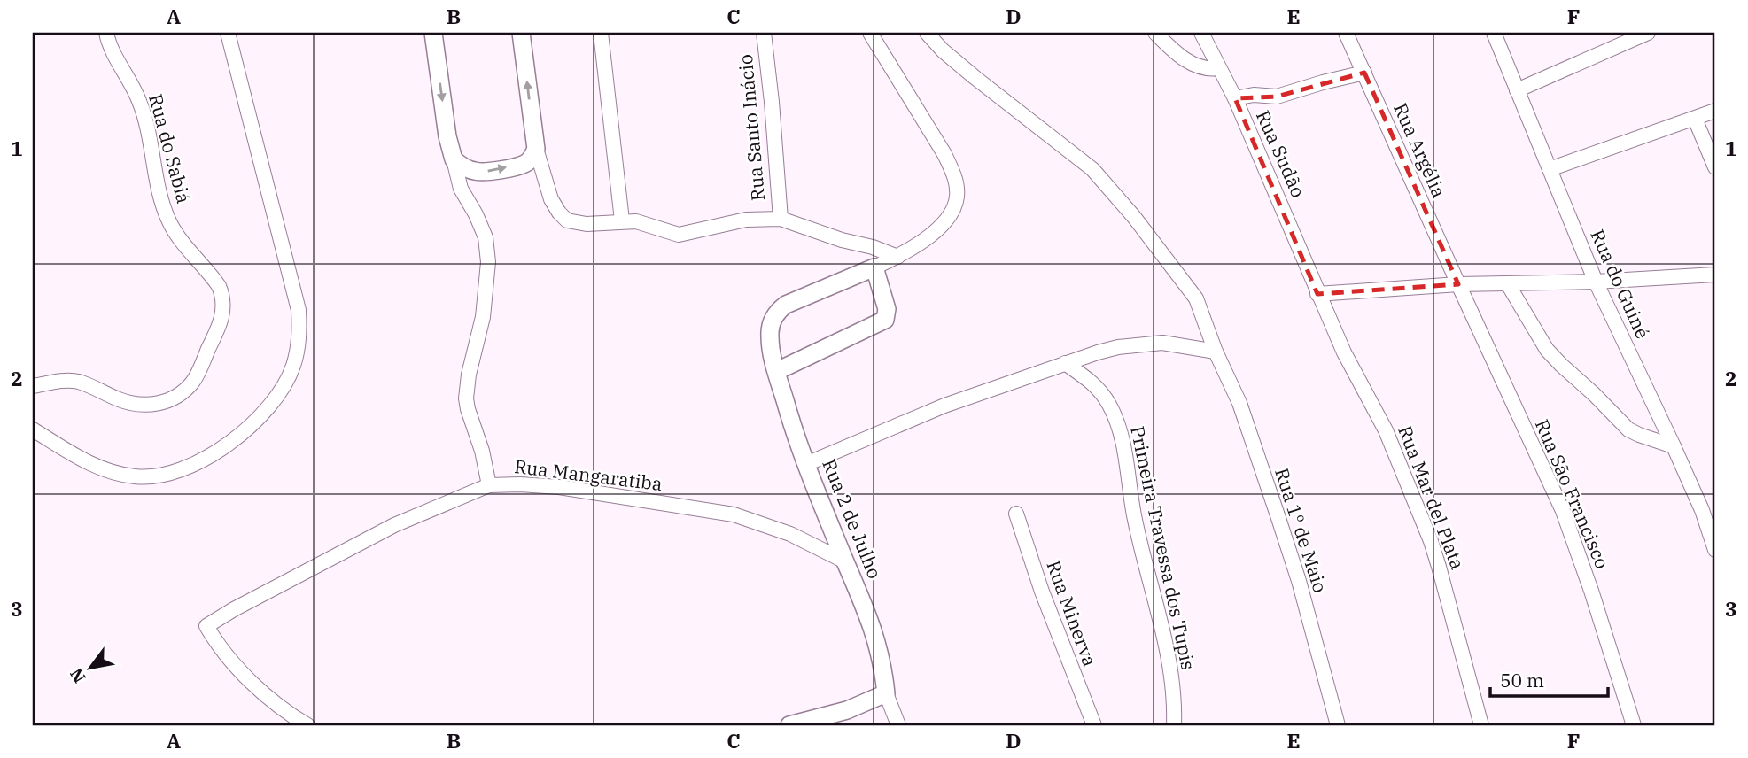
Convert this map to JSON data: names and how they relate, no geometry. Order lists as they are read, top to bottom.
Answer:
{
  "streets": {
    "street": [
      "Rua Santo Inácio",
      "Rua do Sabiá",
      "Rua Argélia",
      "Rua Sudão",
      "Rua do Guiné",
      "Rua Mangaratiba",
      "Rua São Francisco",
      "Rua Mar del Plata",
      "Rua 2 de Julho",
      "Rua 1º de Maio",
      "Primeira Travessa dos Tupis",
      "Rua Minerva"
    ]
  },
  "crossings": [
    ["Rua Argélia", "Rua São Francisco"],
    ["Rua Sudão", "Rua Mar del Plata"],
    ["Rua Mangaratiba", "Rua 2 de Julho"]
  ],
  "scale_bar": "50 m",
  "north": "bottom left",
  "grid": {
    "columns": [
      "A",
      "B",
      "C",
      "D",
      "E",
      "F"
    ],
    "rows": ["1", "2", "3"]
  }
}
